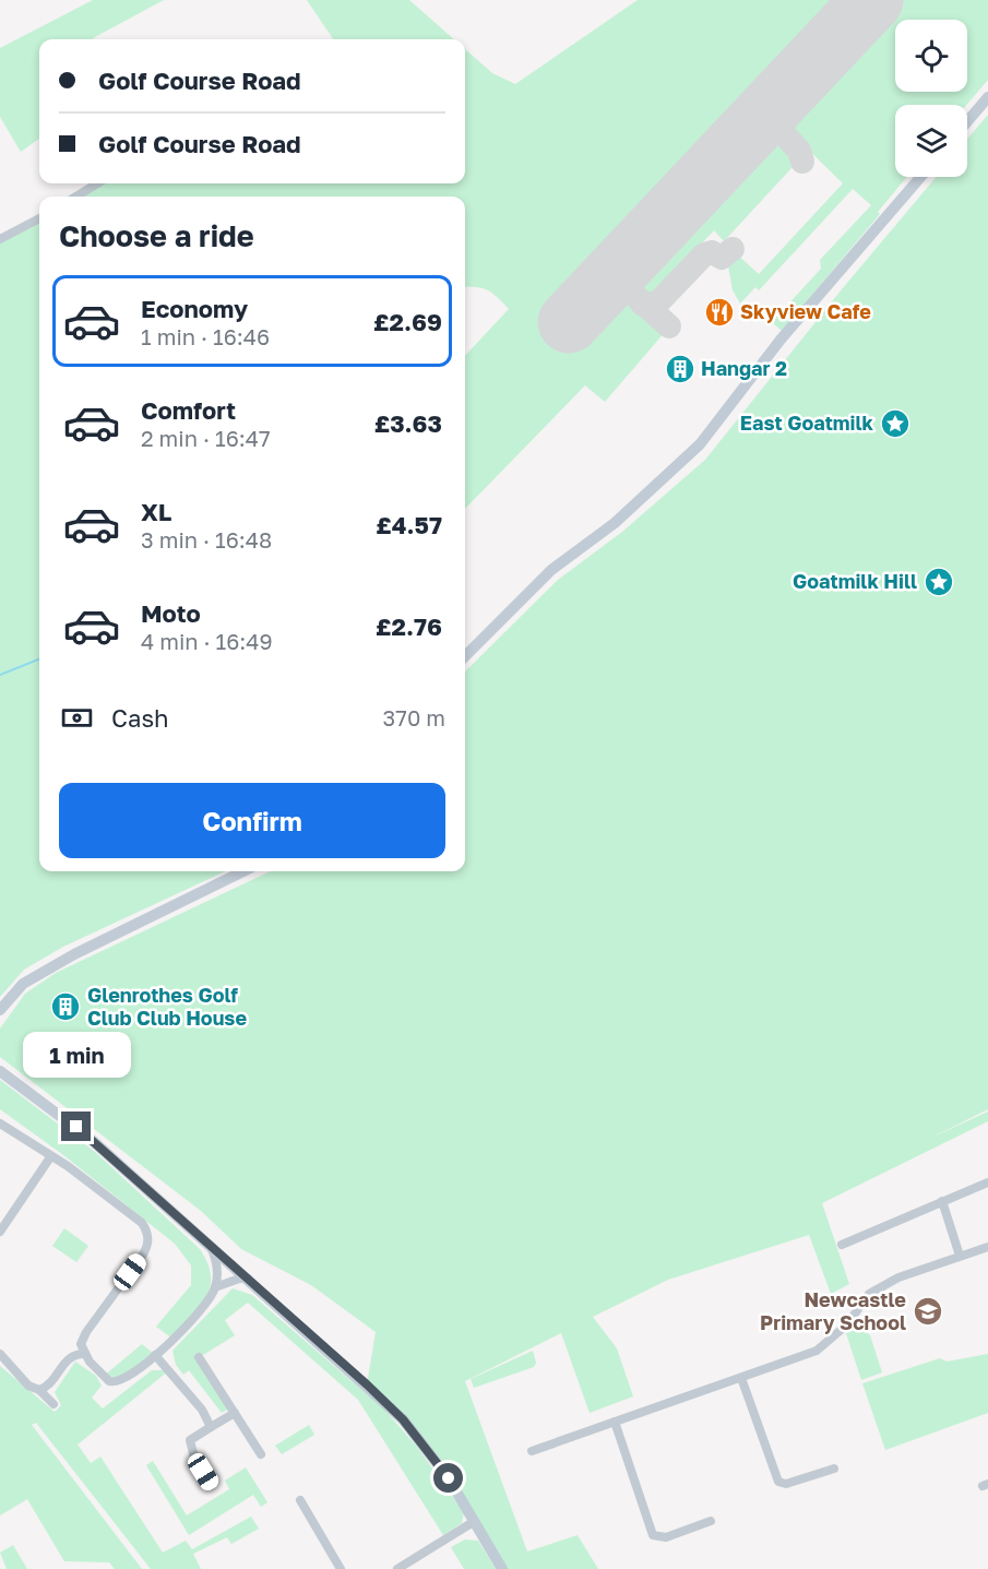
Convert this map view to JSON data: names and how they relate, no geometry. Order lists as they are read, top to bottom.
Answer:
{
  "places": {
    "restaurant": ["Skyview Cafe"],
    "building": ["Hangar 2", "Glenrothes Golf Club Club House"],
    "place": ["East Goatmilk", "Goatmilk Hill"],
    "school or university": ["Newcastle Primary School"]
  },
  "page": {
    "banner": ["Golf Course Road", "Golf Course Road"],
    "heading": "Choose a ride",
    "list": [
      {
        "name": "Economy",
        "note": "1 min · 16:46",
        "value": "£2.69"
      },
      {
        "name": "Comfort",
        "note": "2 min · 16:47",
        "value": "£3.63"
      },
      {
        "name": "XL",
        "note": "3 min · 16:48",
        "value": "£4.57"
      },
      {
        "name": "Moto",
        "note": "4 min · 16:49",
        "value": "£2.76"
      }
    ],
    "pay": ["Cash", "370 m"],
    "buttons": "Confirm",
    "bubble": "1 min"
  }
}
